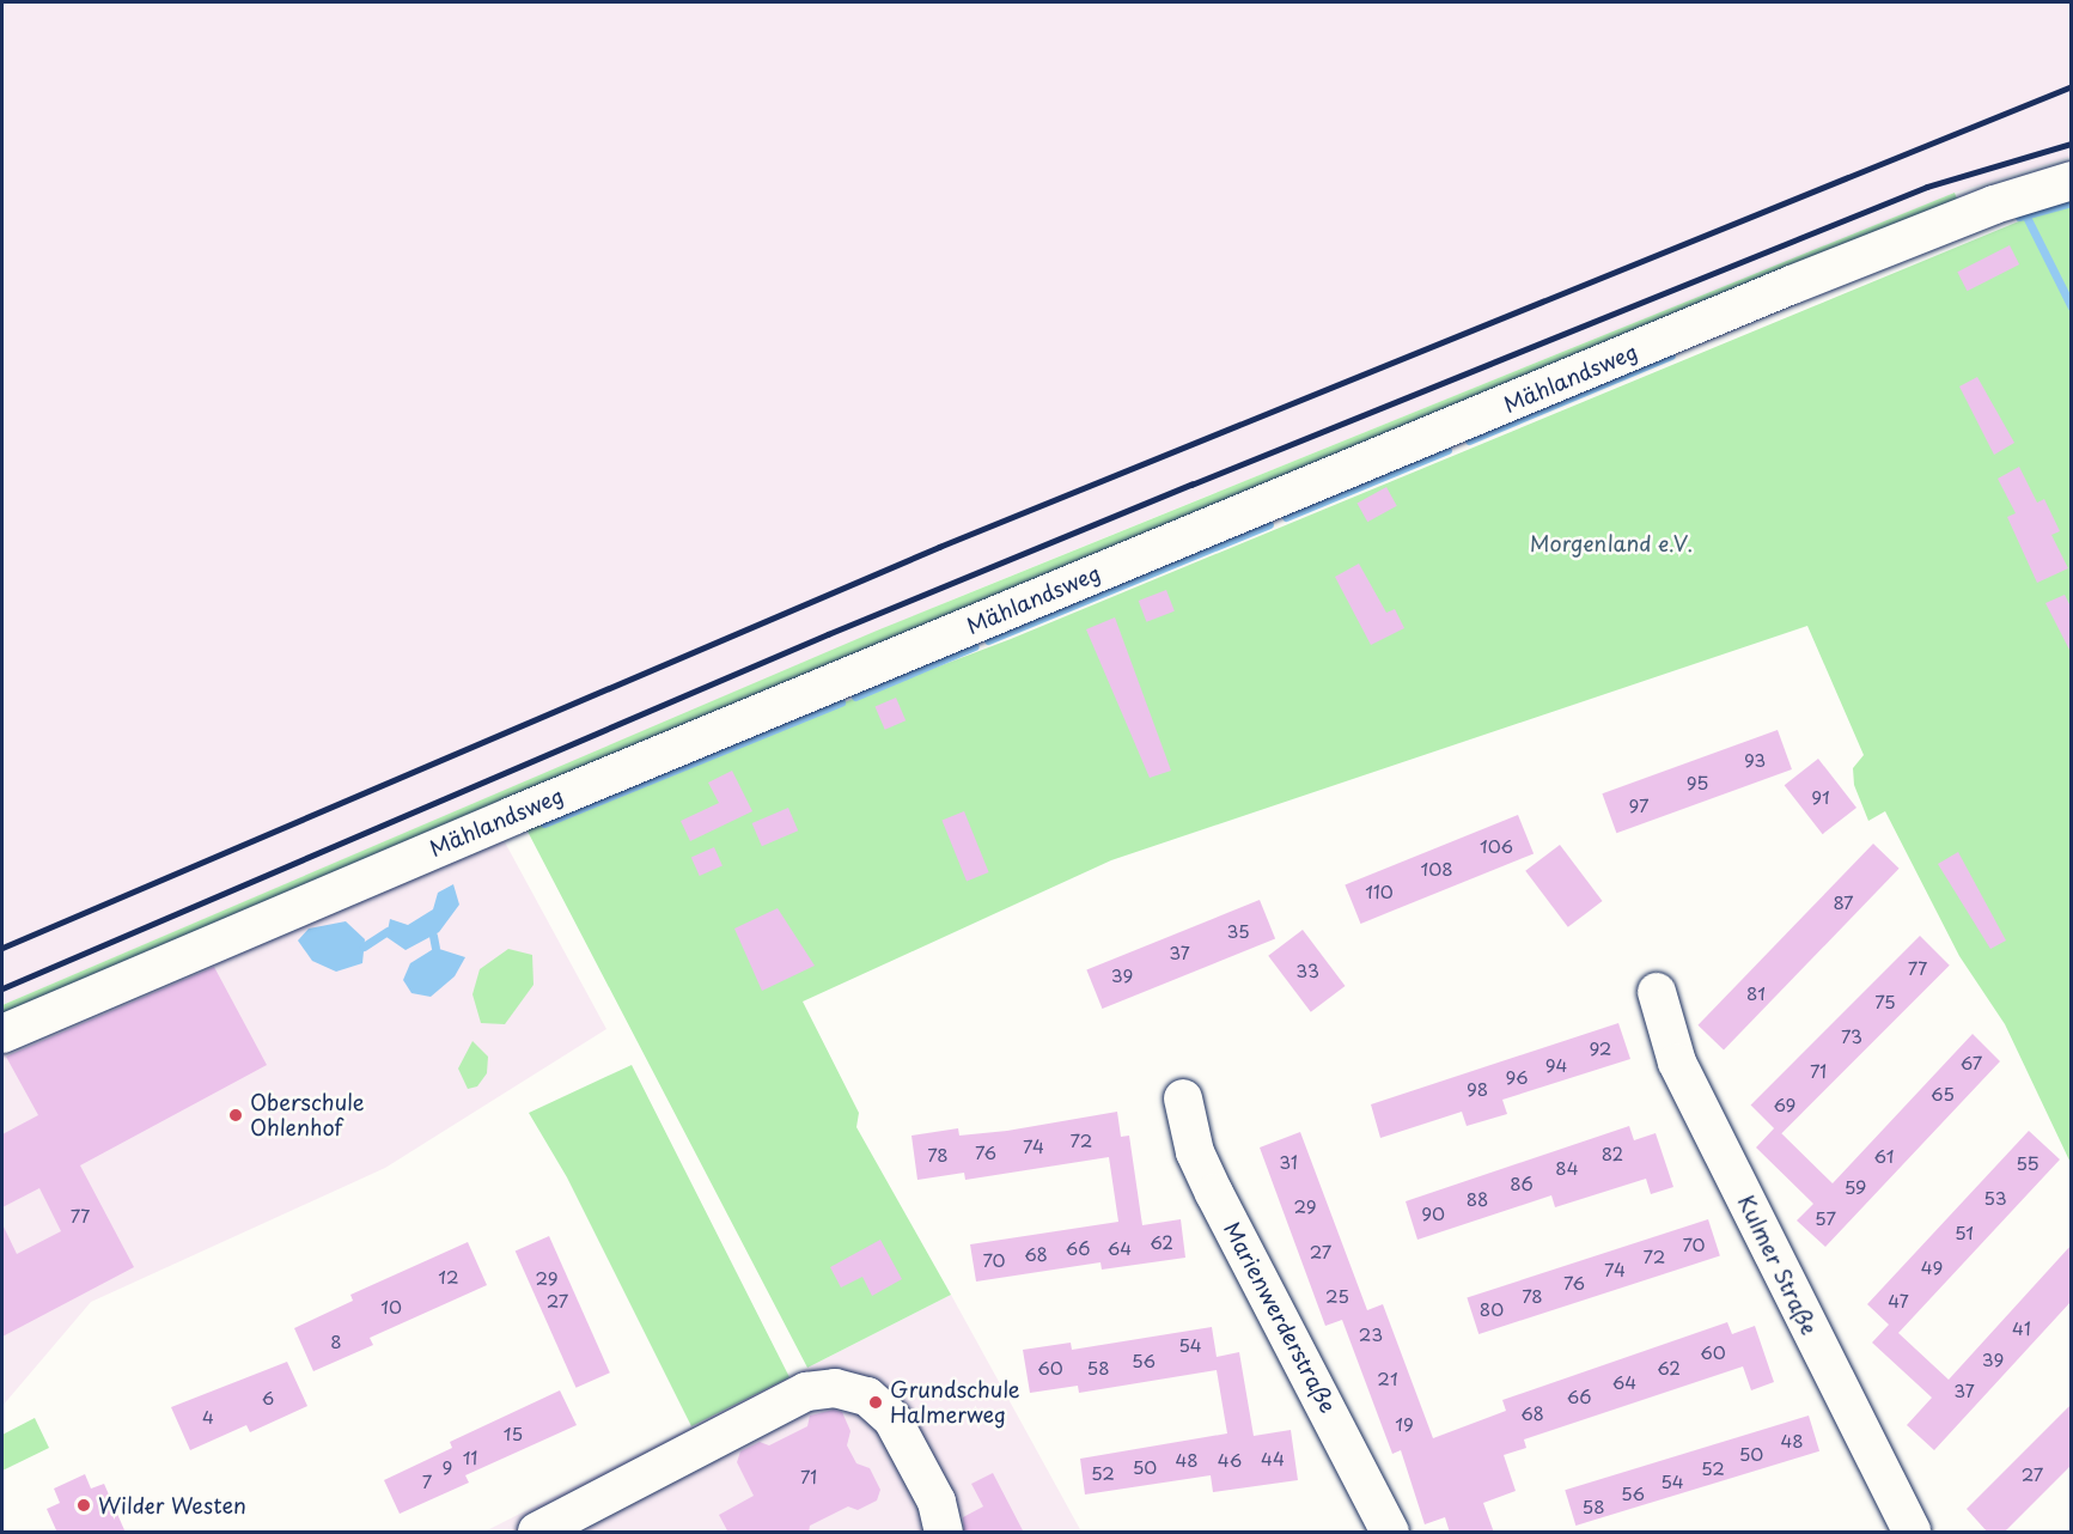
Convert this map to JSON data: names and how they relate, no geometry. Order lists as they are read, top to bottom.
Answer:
{
  "streets": {
    "street": ["Mählandsweg", "Kulmer Straße", "Marienwerderstraße"]
  },
  "parks": ["Morgenland e.V."],
  "places": ["Oberschule Ohlenhof", "Grundschule Halmerweg", "Wilder Westen"],
  "house_numbers": [
    "93",
    "95",
    "91",
    "97",
    "106",
    "108",
    "110",
    "87",
    "35",
    "37",
    "77",
    "33",
    "39",
    "81",
    "75",
    "73",
    "92",
    "67",
    "94",
    "71",
    "96",
    "98",
    "65",
    "69",
    "72",
    "74",
    "76",
    "82",
    "78",
    "61",
    "31",
    "55",
    "84",
    "86",
    "59",
    "53",
    "88",
    "29",
    "90",
    "77",
    "57",
    "51",
    "62",
    "70",
    "66",
    "64",
    "27",
    "68",
    "72",
    "70",
    "49",
    "74",
    "12",
    "29",
    "76",
    "25",
    "78",
    "27",
    "47",
    "10",
    "80",
    "41",
    "23",
    "8",
    "54",
    "60",
    "39",
    "56",
    "60",
    "58",
    "62",
    "21",
    "64",
    "37",
    "66",
    "6",
    "68",
    "4",
    "19",
    "15",
    "48",
    "50",
    "11",
    "44",
    "48",
    "46",
    "9",
    "50",
    "52",
    "52",
    "27",
    "71",
    "7",
    "54",
    "56",
    "58"
  ]
}
